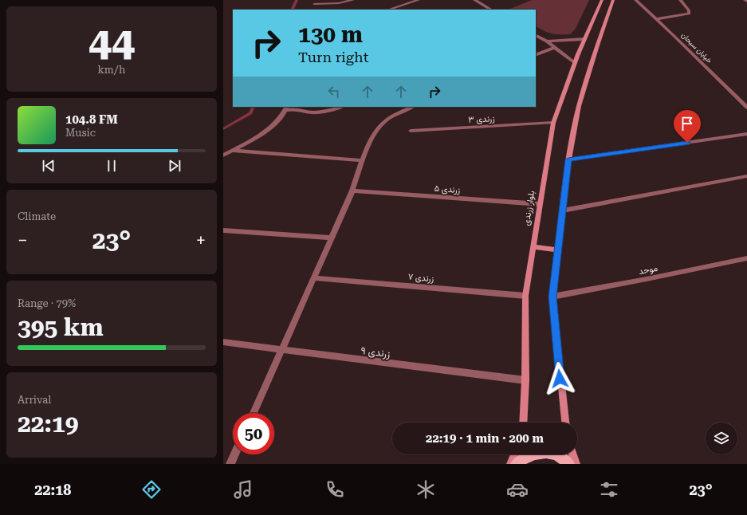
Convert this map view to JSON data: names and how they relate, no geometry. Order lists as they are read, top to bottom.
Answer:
{
  "streets": {
    "main road": ["بلوار زرندی"],
    "street": [
      "خیابان سبحان",
      "زرندی ۳",
      "زرندی ۵",
      "موحد",
      "زرندی ۷",
      "زرندی ۹"
    ]
  },
  "crossings": [
    ["زرندی ۳", "بلوار زرندی"],
    ["زرندی ۵", "بلوار زرندی"],
    ["بلوار زرندی", "زرندی ۷"],
    ["بلوار زرندی", "زرندی ۹"]
  ],
  "page": {
    "tile": [
      ["44", "km/h"],
      "Climate",
      ["Range · 79%", "395 km"],
      ["Arrival", "22:19"]
    ],
    "turn": ["130 m", "Turn right"],
    "song": ["104.8 FM", "Music"],
    "heat": ["−", "23°", "+"],
    "limit": "50",
    "trip": "22:19 · 1 min · 200 m",
    "tabs": ["22:18", "23°"]
  }
}
